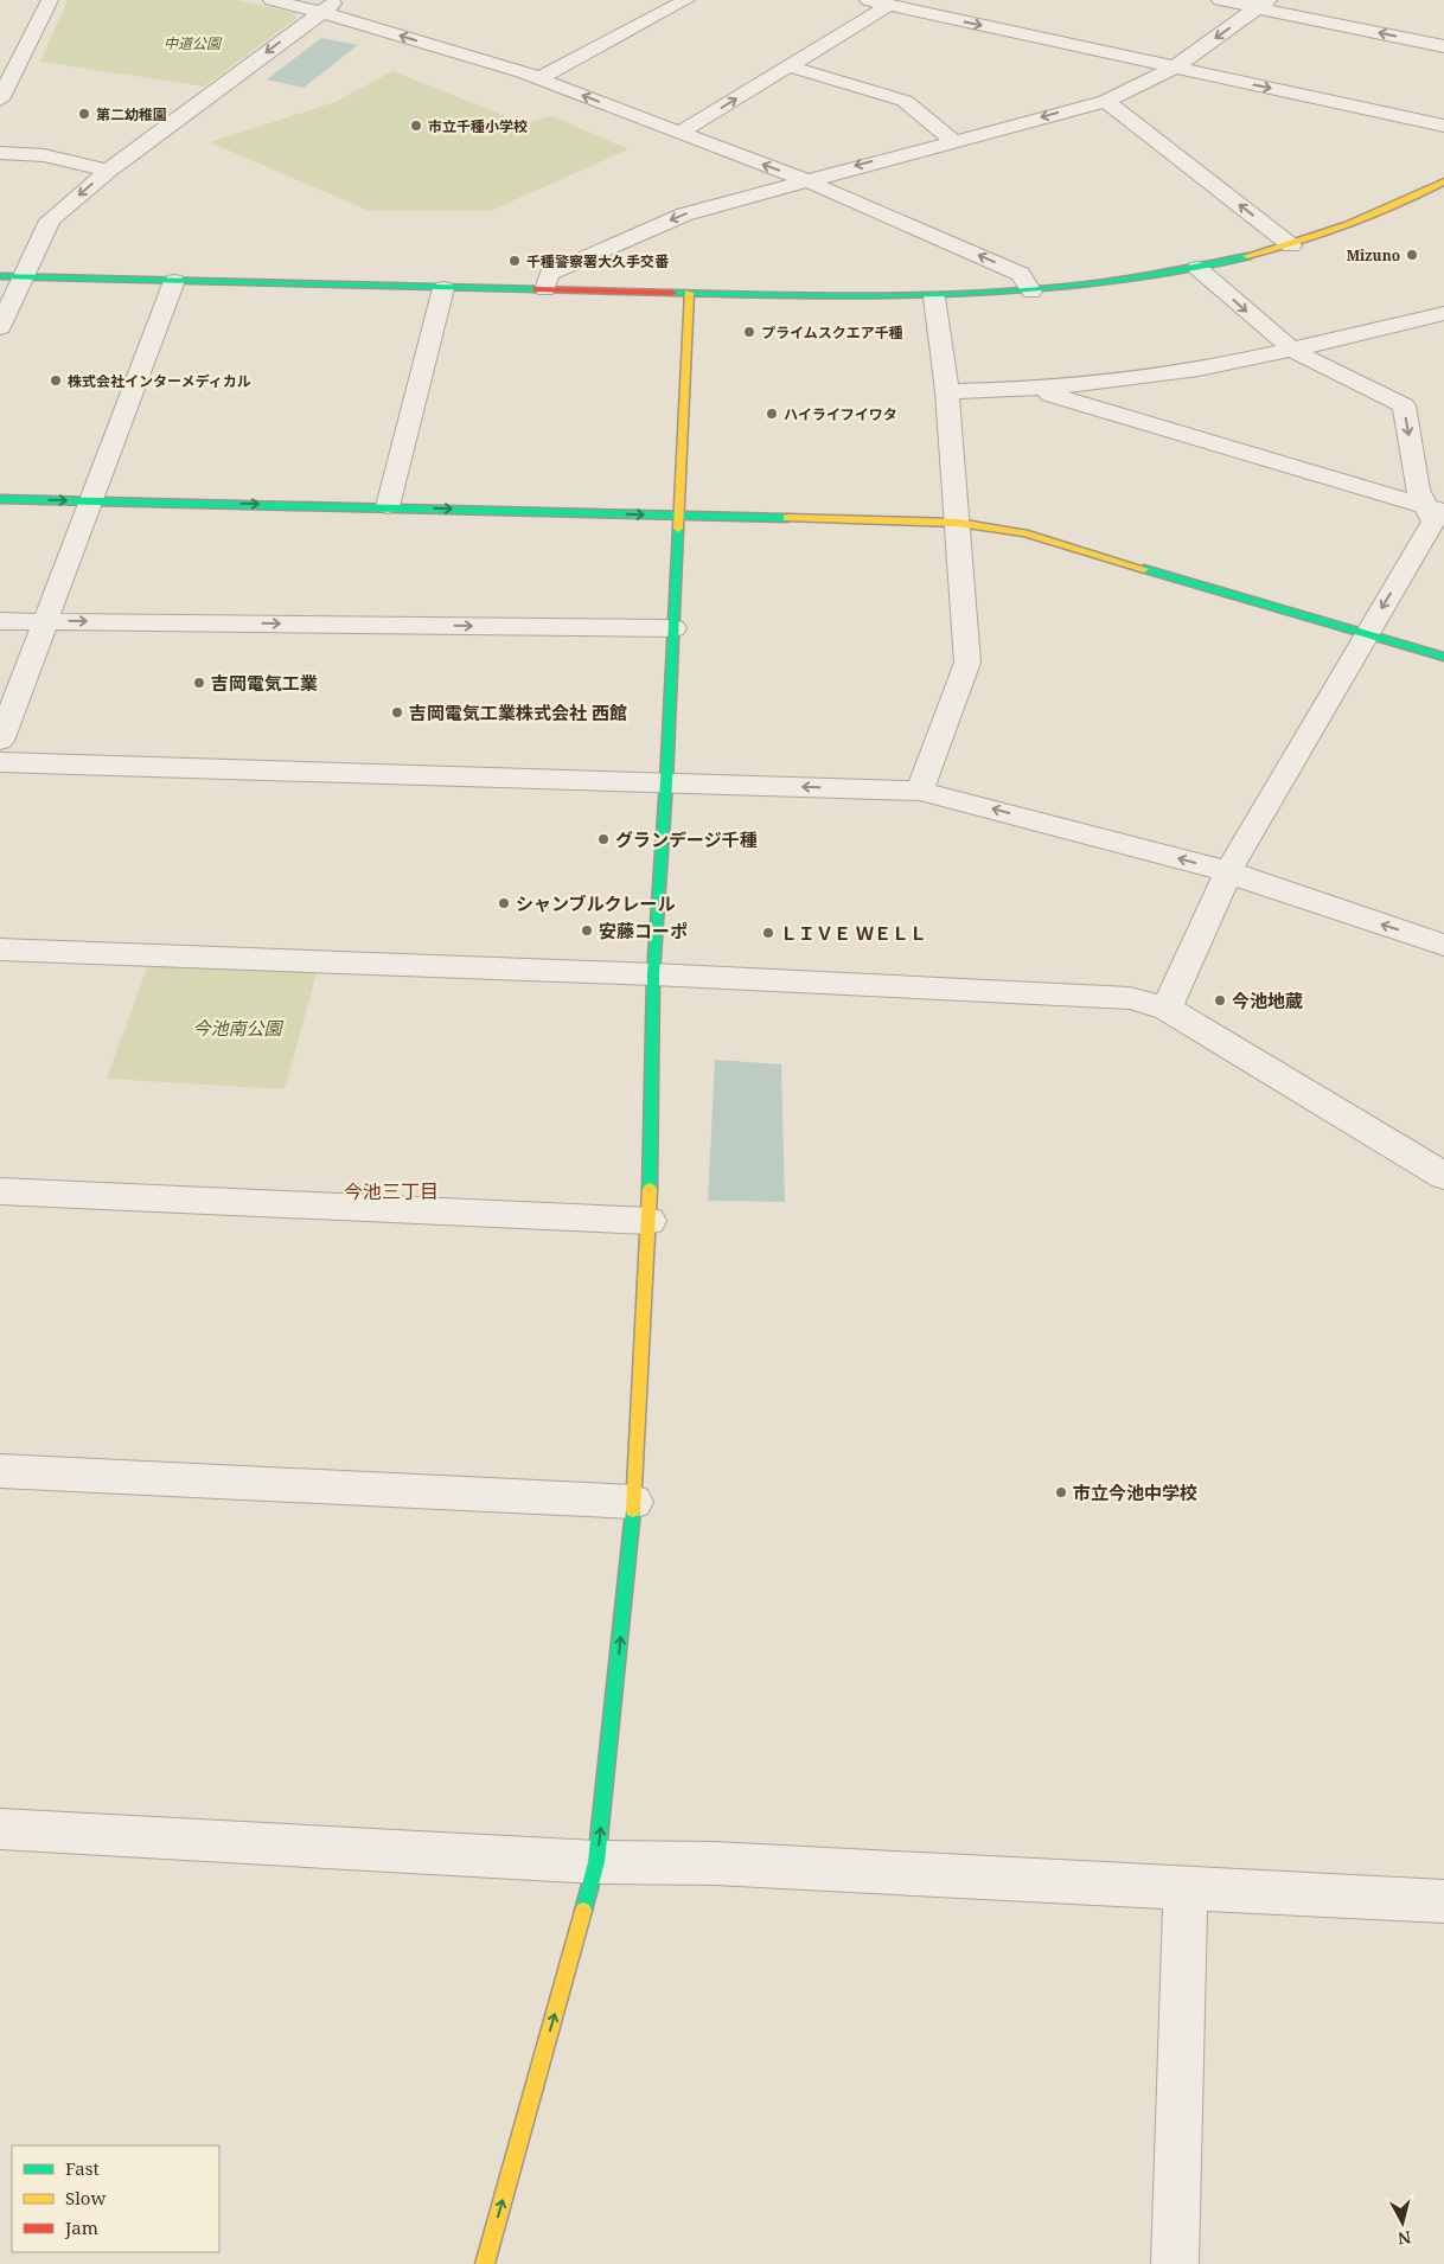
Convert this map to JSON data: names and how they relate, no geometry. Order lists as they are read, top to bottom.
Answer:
{
  "districts": ["今池三丁目"],
  "parks": ["中道公園", "今池南公園"],
  "places": [
    "第二幼稚園",
    "市立千種小学校",
    "Mizuno",
    "千種警察署大久手交番",
    "プライムスクエア千種",
    "株式会社インターメディカル",
    "ハイライフイワタ",
    "吉岡電気工業",
    "吉岡電気工業株式会社 西館",
    "グランデージ千種",
    "シャンブルクレール",
    "安藤コーポ",
    "ＬＩＶＥ ＷＥＬＬ",
    "今池地蔵",
    "市立今池中学校"
  ],
  "legend": ["Fast", "Slow", "Jam"],
  "north": "bottom"
}
